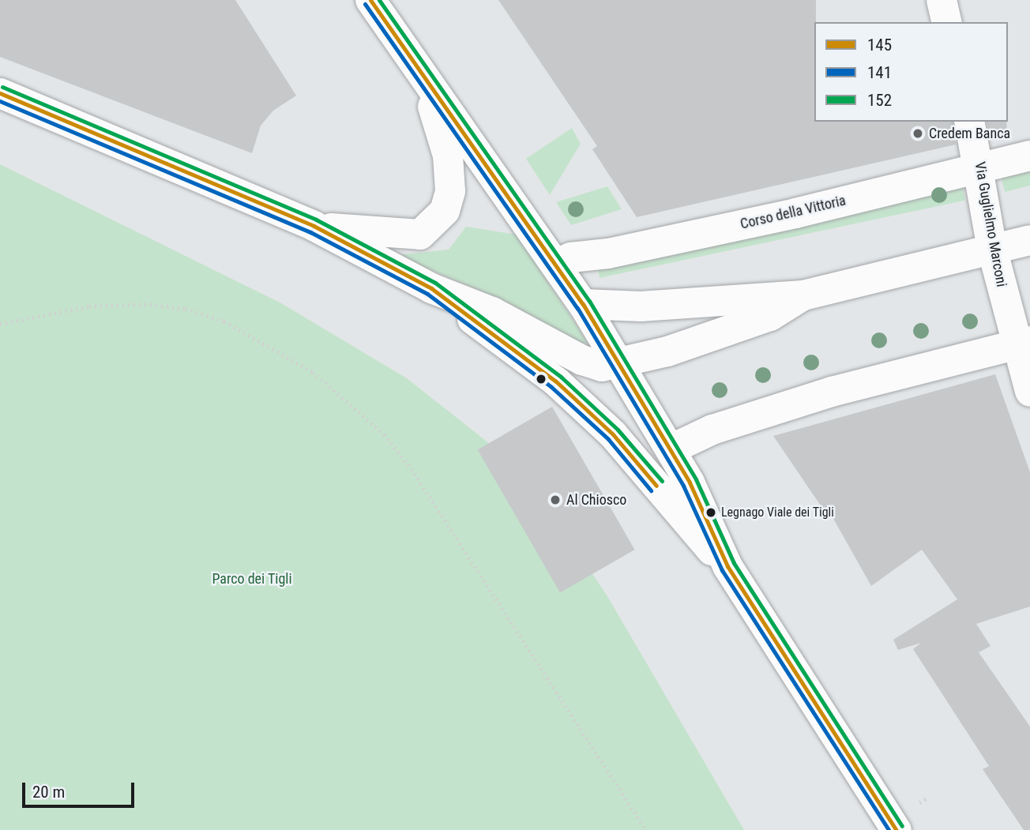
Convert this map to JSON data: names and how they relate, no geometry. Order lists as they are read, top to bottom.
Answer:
{
  "streets": {
    "street": ["Corso della Vittoria", "Via Guglielmo Marconi"]
  },
  "crossings": [
    ["Corso della Vittoria", "Via Guglielmo Marconi"]
  ],
  "parks": ["Parco dei Tigli"],
  "places": ["Credem Banca", "Al Chiosco", "Legnago Viale dei Tigli"],
  "lines": ["transit line 145", "transit line 152", "transit line 141"],
  "legend": ["145", "141", "152"],
  "scale_bar": "20 m"
}
